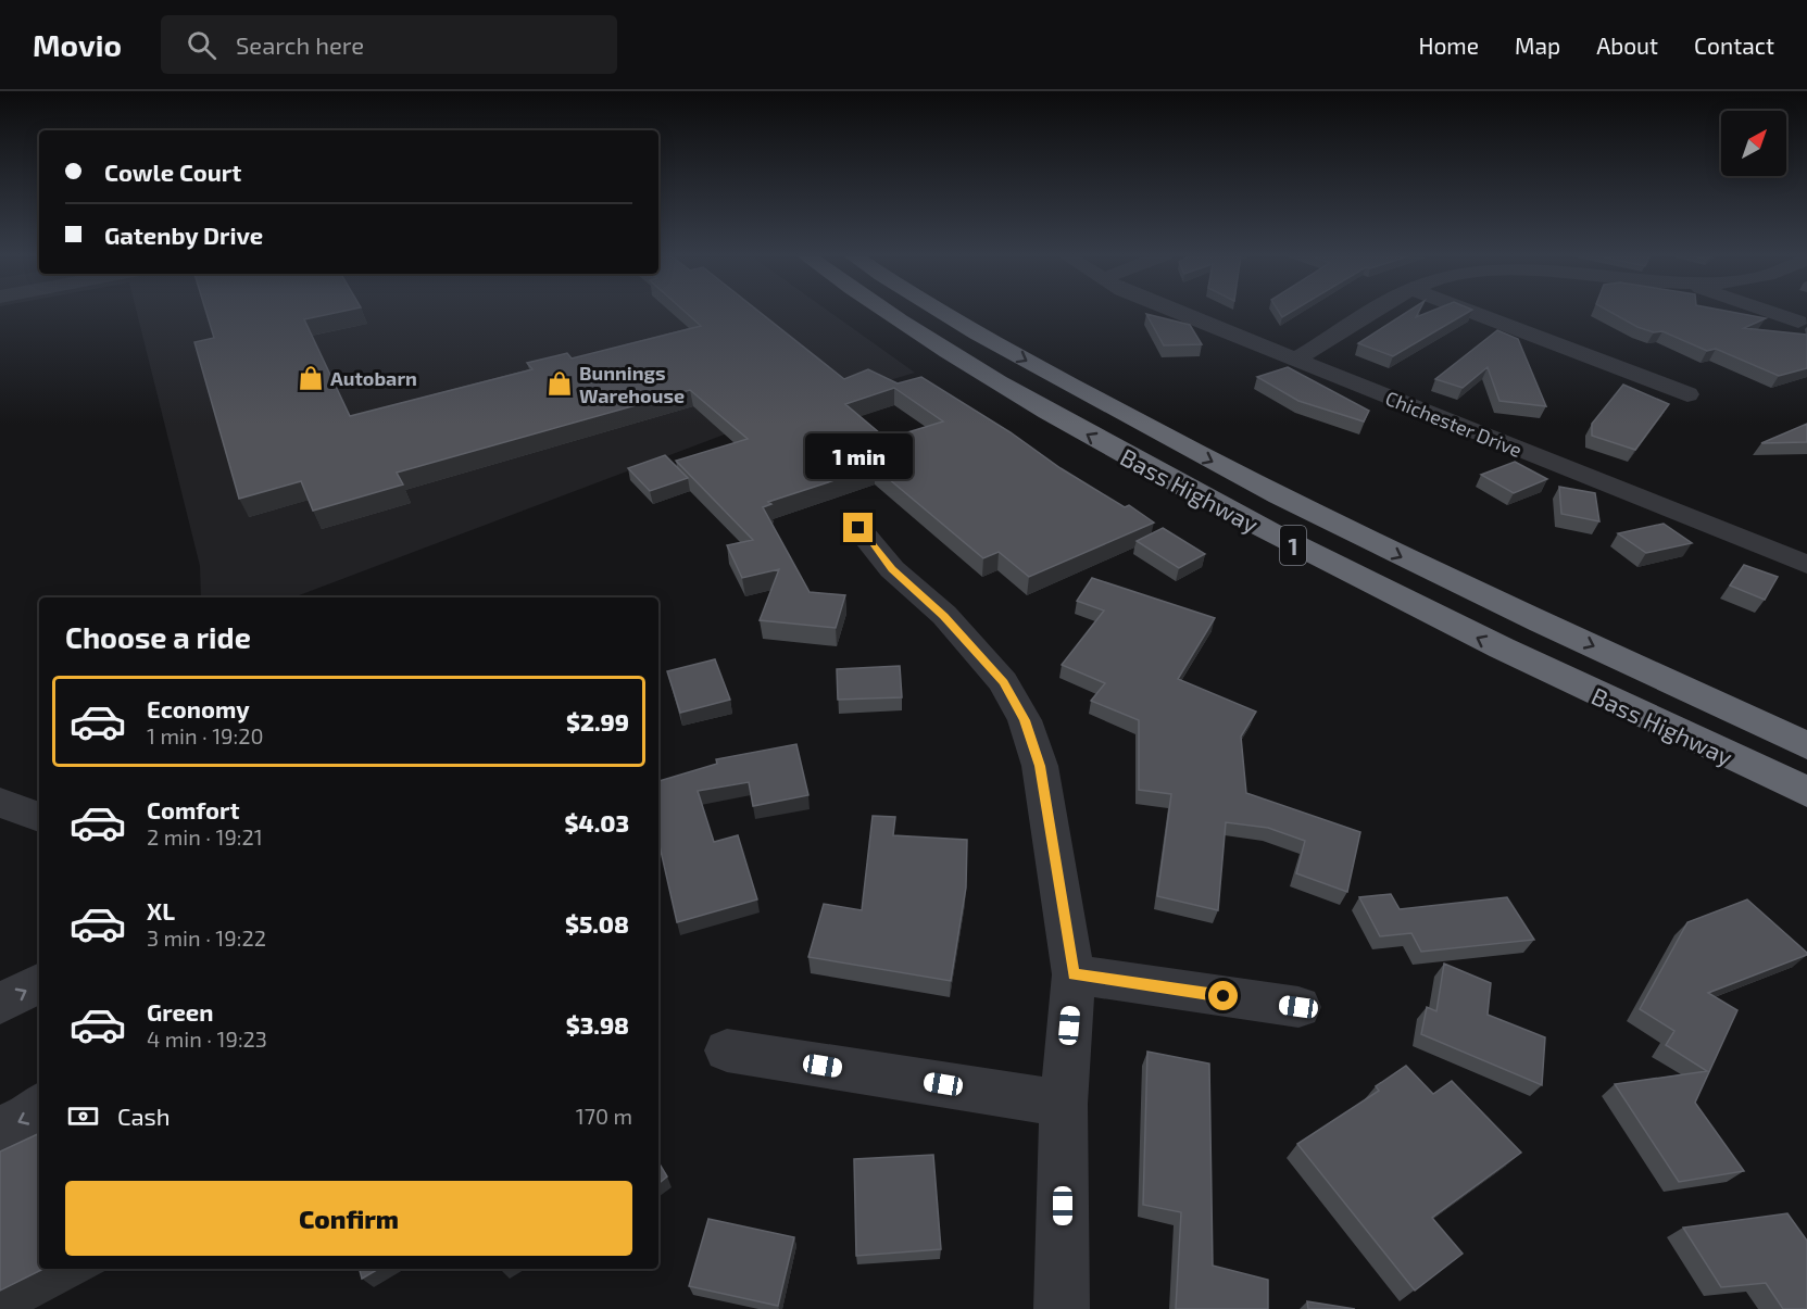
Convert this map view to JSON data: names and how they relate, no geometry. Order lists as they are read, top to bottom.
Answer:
{
  "streets": {
    "highway": ["Bass Highway", "1"],
    "street": ["Chichester Drive"]
  },
  "places": {
    "shop": ["Autobarn", "Bunnings Warehouse"]
  },
  "north": "top right",
  "page": {
    "header": "Movio",
    "search": "Search here",
    "nav": [
      "Home",
      "Map",
      "About",
      "Contact"
    ],
    "banner": ["Cowle Court", "Gatenby Drive"],
    "bubble": "1 min",
    "heading": "Choose a ride",
    "list": [
      {
        "name": "Economy",
        "note": "1 min · 19:20",
        "value": "$2.99"
      },
      {
        "name": "Comfort",
        "note": "2 min · 19:21",
        "value": "$4.03"
      },
      {
        "name": "XL",
        "note": "3 min · 19:22",
        "value": "$5.08"
      },
      {
        "name": "Green",
        "note": "4 min · 19:23",
        "value": "$3.98"
      }
    ],
    "pay": ["Cash", "170 m"],
    "buttons": "Confirm"
  }
}
